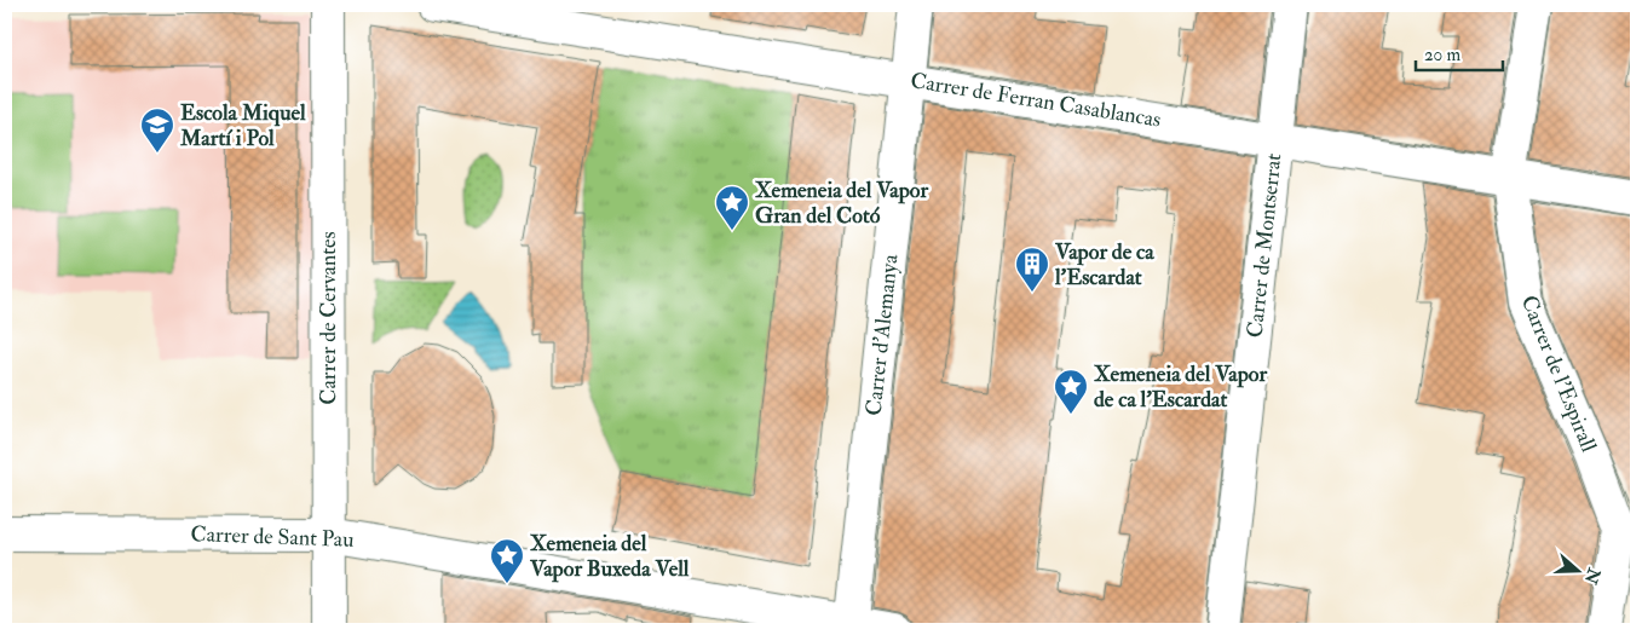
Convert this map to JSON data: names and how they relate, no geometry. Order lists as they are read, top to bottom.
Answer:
{
  "streets": {
    "street": [
      "Carrer de Ferran Casablancas",
      "Carrer de Montserrat",
      "Carrer de Cervantes",
      "Carrer d'Alemanya",
      "Carrer de l'Espirall",
      "Carrer de Sant Pau"
    ]
  },
  "crossings": [
    ["Carrer de Ferran Casablancas", "Carrer de Montserrat"],
    ["Carrer de Ferran Casablancas", "Carrer d'Alemanya"],
    ["Carrer de Ferran Casablancas", "Carrer de l'Espirall"],
    ["Carrer de Cervantes", "Carrer de Sant Pau"],
    ["Carrer d'Alemanya", "Carrer de Sant Pau"]
  ],
  "places": {
    "school or university": ["Escola Miquel Martí i Pol"],
    "place": ["Xemeneia del Vapor Gran del Cotó", "Xemeneia del Vapor de ca l'Escardat", "Xemeneia del Vapor Buxeda Vell"],
    "building": ["Vapor de ca l'Escardat"]
  },
  "scale_bar": "20 m",
  "north": "right"
}
